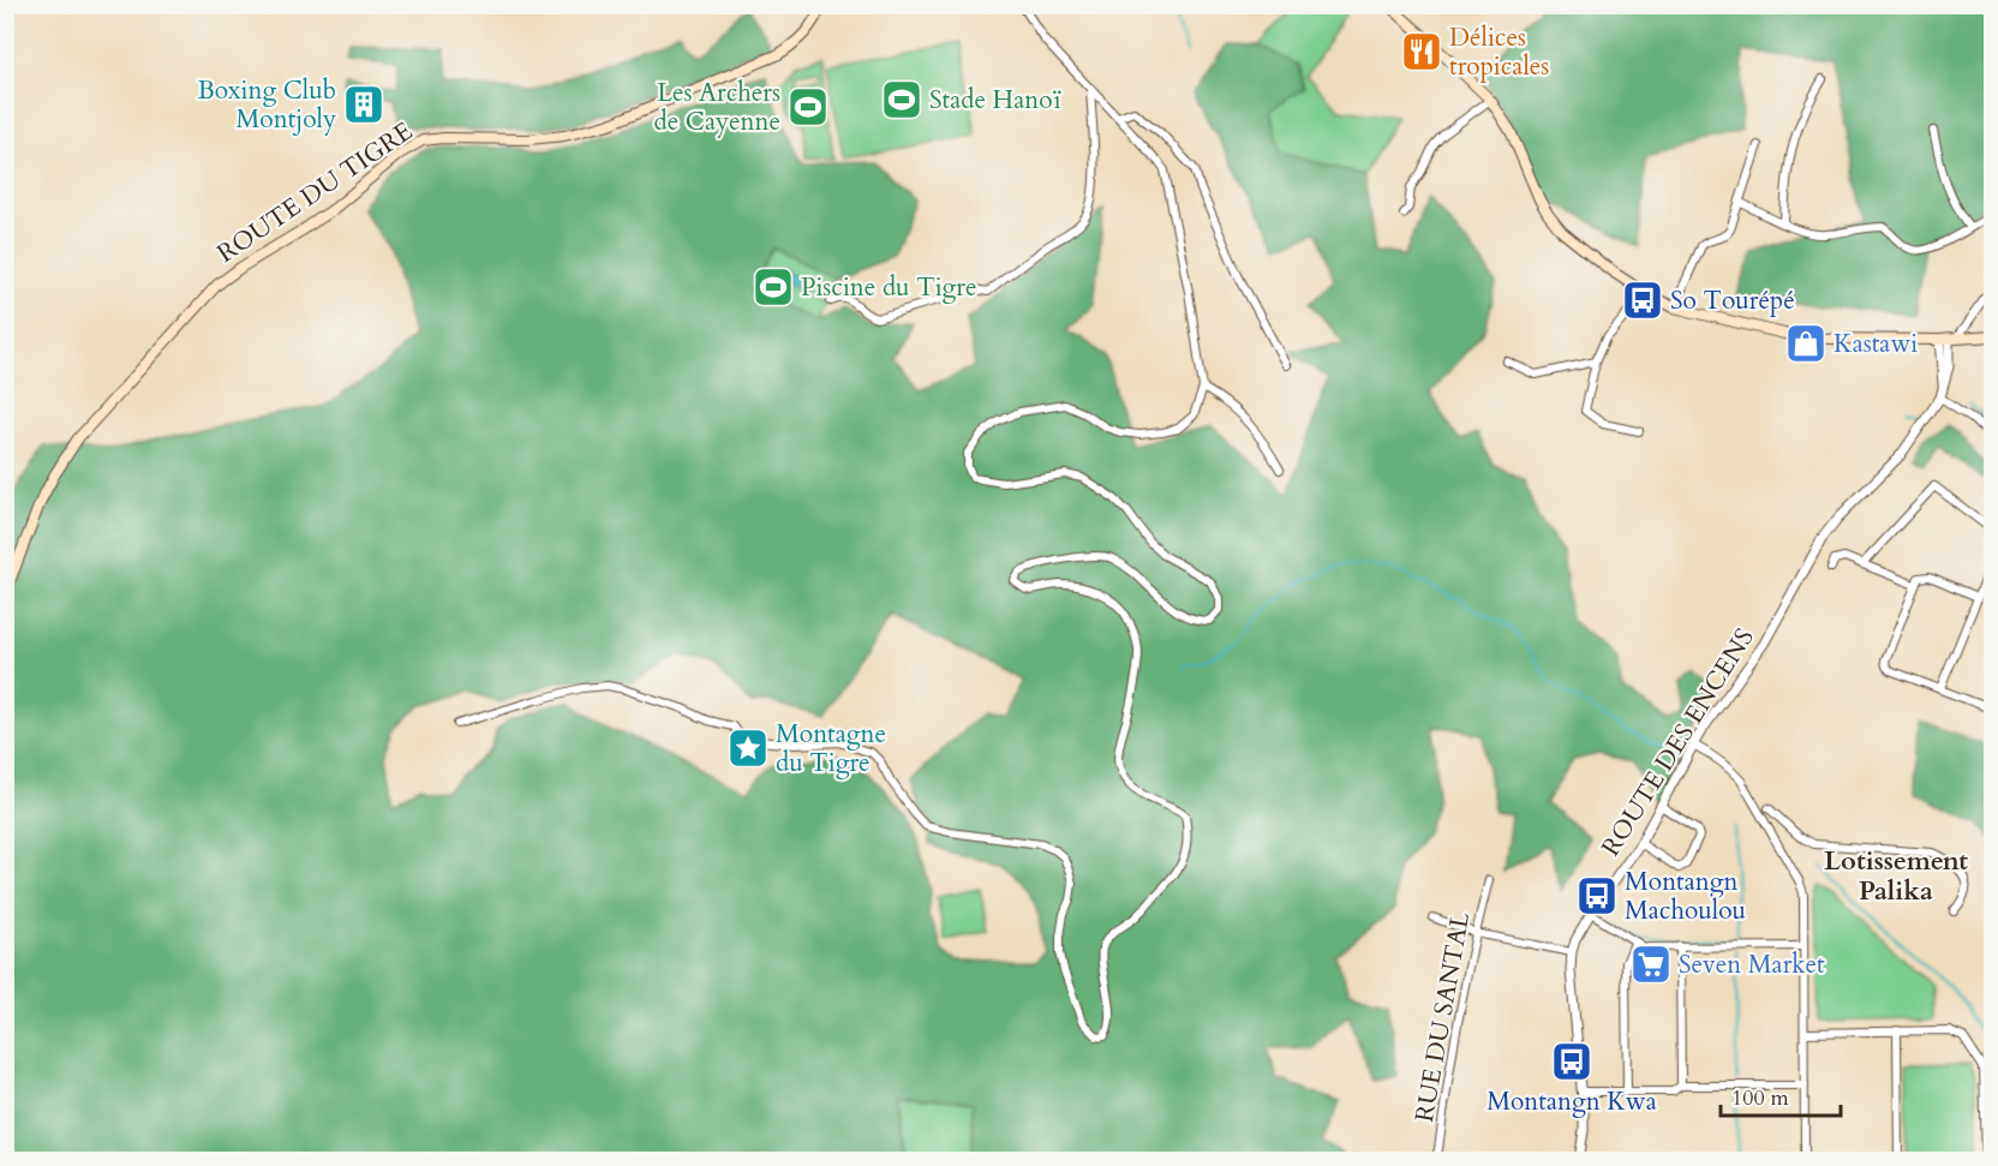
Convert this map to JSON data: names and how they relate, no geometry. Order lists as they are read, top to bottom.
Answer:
{
  "streets": {
    "main road": ["ROUTE DU TIGRE"],
    "street": ["ROUTE DES ENCENS", "RUE DU SANTAL"]
  },
  "districts": ["Lotissement Palika"],
  "places": {
    "restaurant": ["Délices tropicales"],
    "sports": ["Stade Hanoï", "Les Archers de Cayenne", "Piscine du Tigre"],
    "building": ["Boxing Club Montjoly"],
    "bus stop": ["So Tourépé", "Montangn Machoulou", "Montangn Kwa"],
    "shop": ["Kastawi"],
    "place": ["Montagne du Tigre"],
    "supermarket": ["Seven Market"]
  },
  "scale_bar": "100 m"
}
